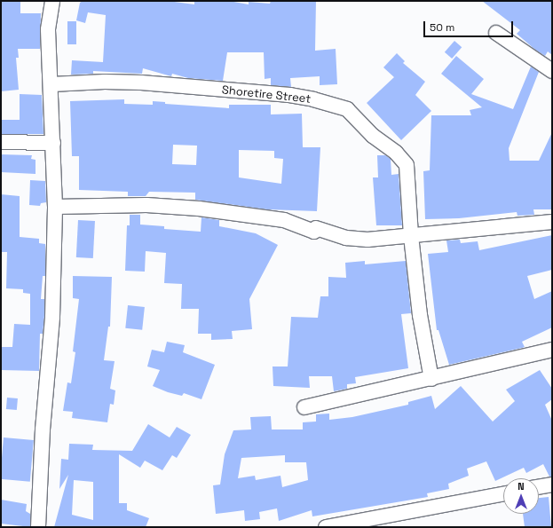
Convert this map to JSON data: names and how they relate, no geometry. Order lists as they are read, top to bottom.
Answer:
{
  "streets": {
    "street": ["Shoretire Street"]
  },
  "scale_bar": "50 m",
  "north": "top"
}
